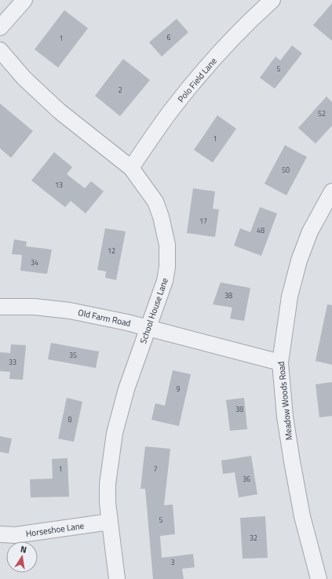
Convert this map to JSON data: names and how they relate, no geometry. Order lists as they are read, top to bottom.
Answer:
{
  "streets": {
    "street": [
      "Polo Field Lane",
      "School House Lane",
      "Old Farm Road",
      "Meadow Woods Road",
      "Horseshoe Lane"
    ]
  },
  "crossings": [
    ["Polo Field Lane", "School House Lane"],
    ["School House Lane", "Old Farm Road"],
    ["School House Lane", "Horseshoe Lane"],
    ["Old Farm Road", "Meadow Woods Road"]
  ],
  "house_numbers": [
    "6",
    "1",
    "5",
    "2",
    "52",
    "1",
    "50",
    "13",
    "17",
    "48",
    "12",
    "34",
    "38",
    "35",
    "33",
    "9",
    "38",
    "8",
    "1",
    "7",
    "36",
    "5",
    "32",
    "3"
  ],
  "north": "top"
}
